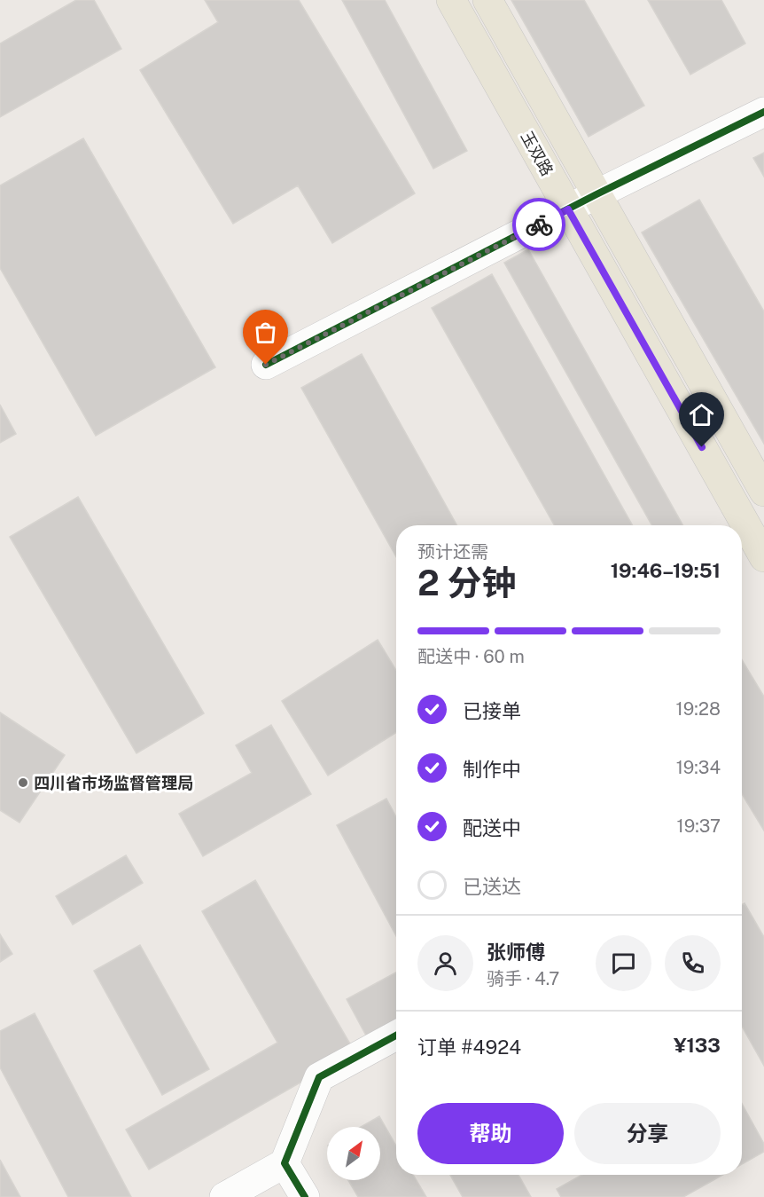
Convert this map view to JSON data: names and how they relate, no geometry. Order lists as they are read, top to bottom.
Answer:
{
  "streets": {
    "main road": ["玉双路"]
  },
  "places": ["四川省市场监督管理局"],
  "north": "top right",
  "page": {
    "heading": ["2 分钟", "预计还需", "19:46–19:51"],
    "panel": [
      "张师傅",
      "骑手 · 4.7",
      "订单 #4924",
      "¥133"
    ],
    "bar": "配送中 · 60 m",
    "list": [
      ["已接单", "19:28"],
      ["制作中", "19:34"],
      ["配送中", "19:37"],
      "已送达"
    ],
    "buttons": ["帮助", "分享"]
  }
}
